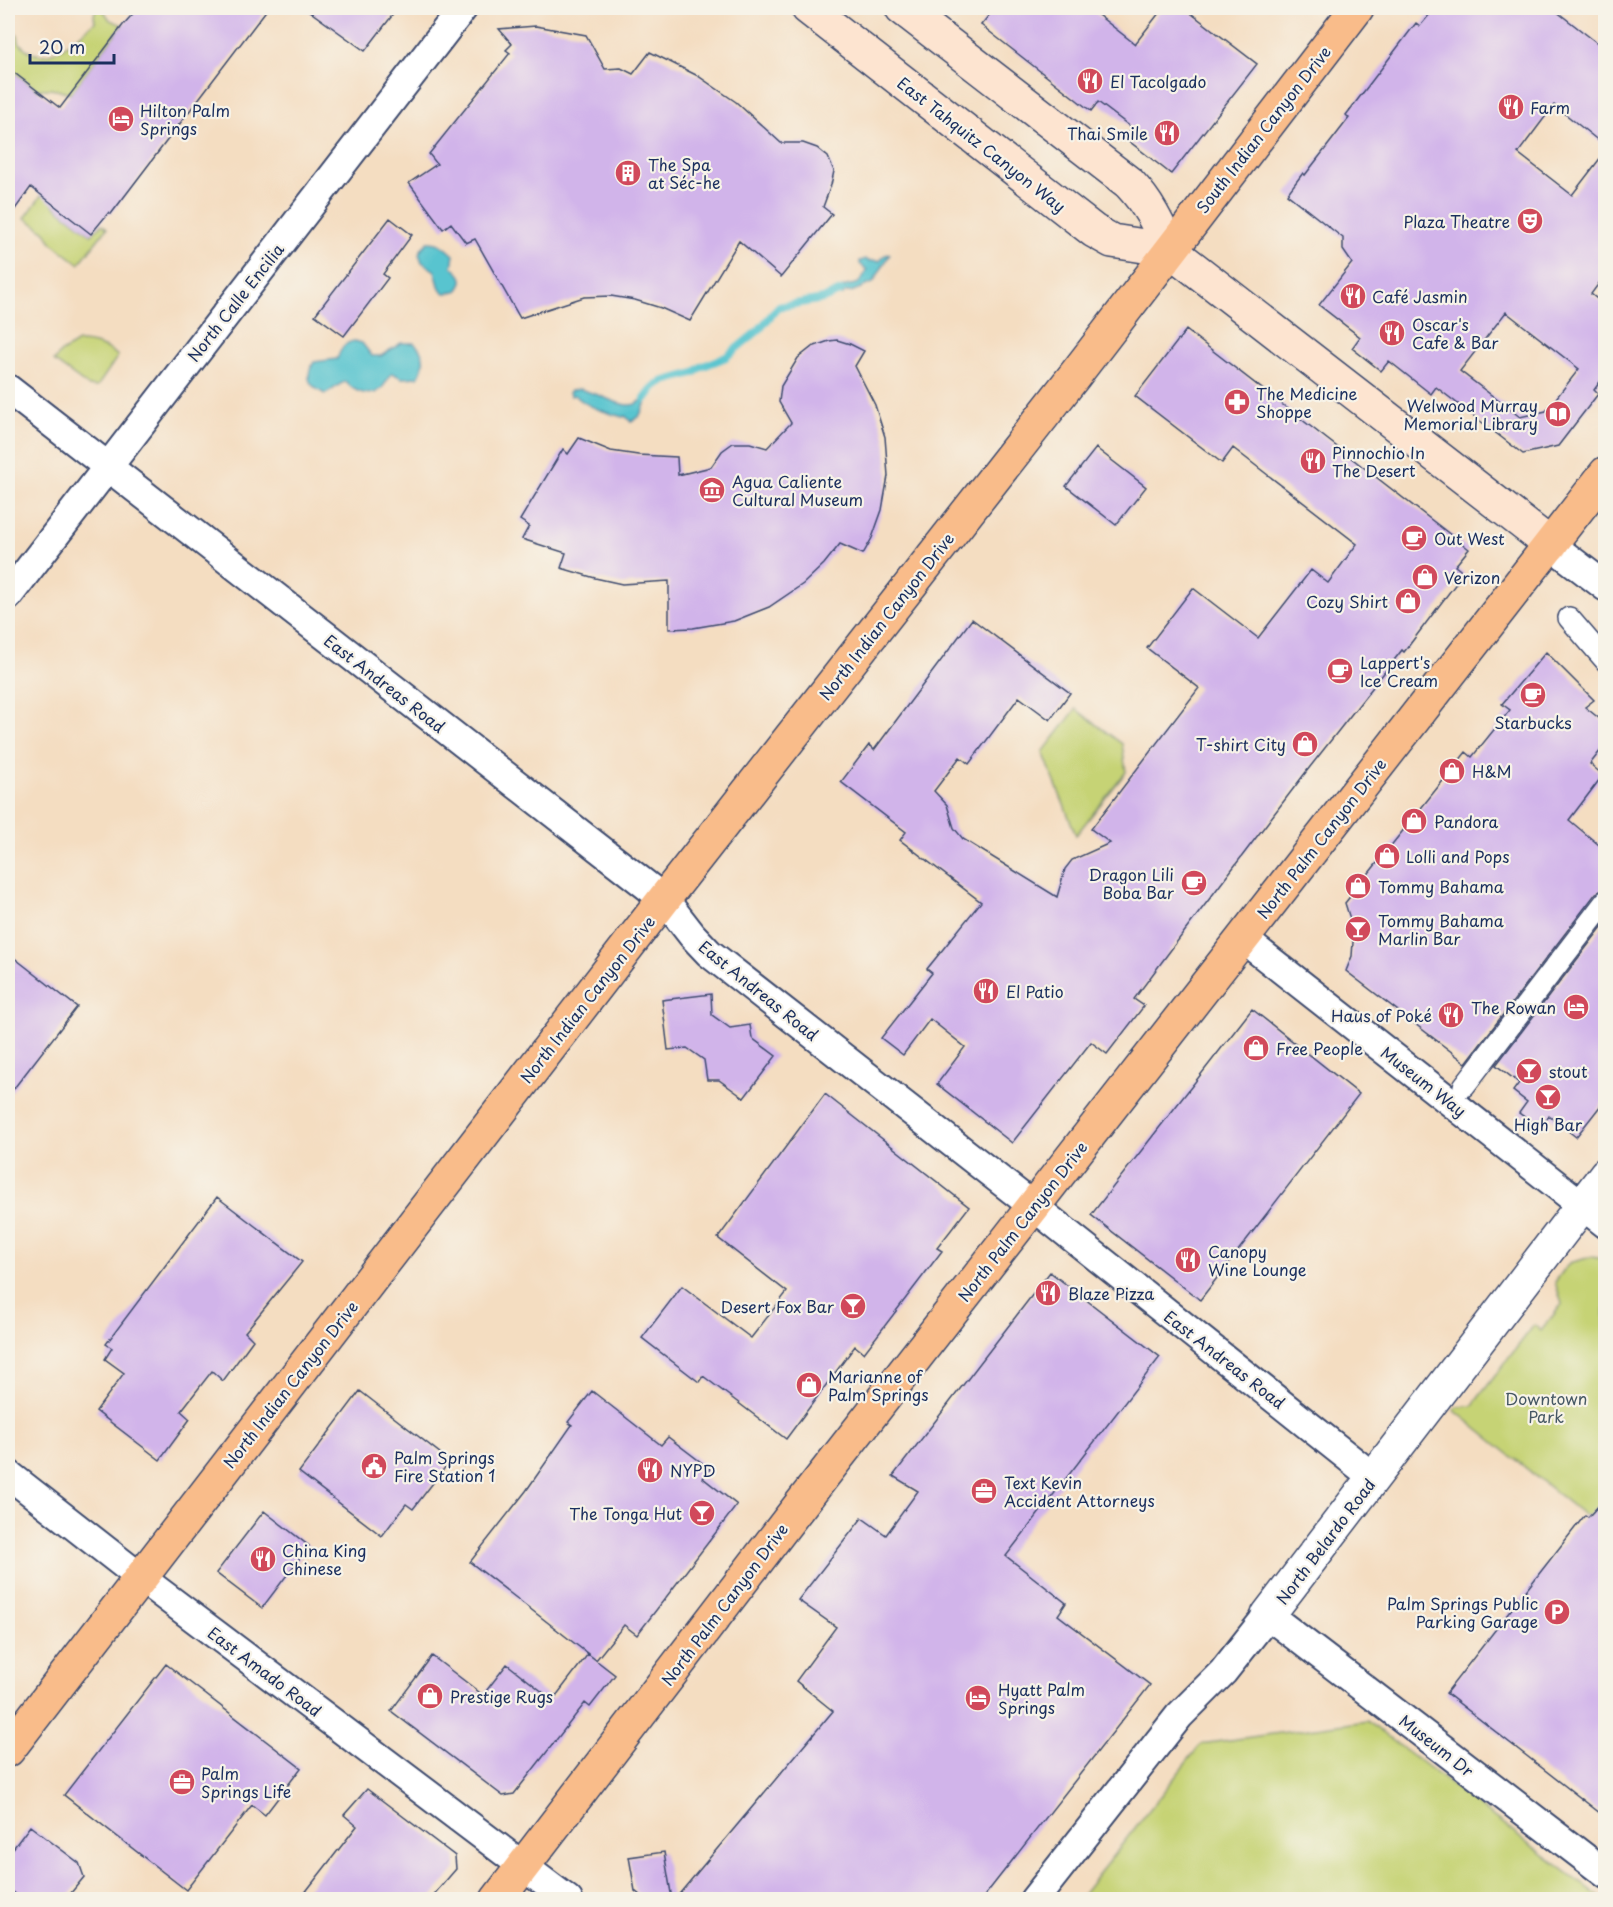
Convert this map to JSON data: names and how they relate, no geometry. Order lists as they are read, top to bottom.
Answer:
{
  "streets": {
    "main road": [
      "South Indian Canyon Drive",
      "East Tahquitz Canyon Way",
      "North Indian Canyon Drive",
      "North Palm Canyon Drive"
    ],
    "street": [
      "North Calle Encilia",
      "East Andreas Road",
      "Museum Way",
      "North Belardo Road",
      "East Amado Road",
      "Museum Dr"
    ]
  },
  "crossings": [
    ["South Indian Canyon Drive", "East Tahquitz Canyon Way"],
    ["South Indian Canyon Drive", "North Indian Canyon Drive"],
    ["East Tahquitz Canyon Way", "North Indian Canyon Drive"],
    ["East Tahquitz Canyon Way", "North Palm Canyon Drive"],
    ["North Calle Encilia", "East Andreas Road"],
    ["North Indian Canyon Drive", "East Andreas Road"],
    ["North Indian Canyon Drive", "East Amado Road"],
    ["East Andreas Road", "North Palm Canyon Drive"],
    ["East Andreas Road", "North Belardo Road"],
    ["North Palm Canyon Drive", "Museum Way"],
    ["North Palm Canyon Drive", "East Amado Road"],
    ["Museum Way", "North Belardo Road"],
    ["North Belardo Road", "Museum Dr"]
  ],
  "parks": ["Downtown Park"],
  "places": {
    "restaurant": [
      "El Tacolgado",
      "Farm",
      "Thai Smile",
      "Café Jasmin",
      "Oscar's Cafe & Bar",
      "Pinnochio In The Desert",
      "El Patio",
      "Haus of Poké",
      "Canopy Wine Lounge",
      "Blaze Pizza",
      "NYPD",
      "China King Chinese"
    ],
    "hotel": ["Hilton Palm Springs", "The Rowan", "Hyatt Palm Springs"],
    "building": ["The Spa at Séc-he"],
    "theatre": ["Plaza Theatre"],
    "pharmacy": ["The Medicine Shoppe"],
    "library": ["Welwood Murray Memorial Library"],
    "museum": ["Agua Caliente Cultural Museum"],
    "cafe": [
      "Out West",
      "Lappert's Ice Cream",
      "Starbucks",
      "Dragon Lili Boba Bar"
    ],
    "shop": [
      "Verizon",
      "Cozy Shirt",
      "T-shirt City",
      "H&M",
      "Pandora",
      "Lolli and Pops",
      "Tommy Bahama",
      "Free People",
      "Marianne of Palm Springs",
      "Prestige Rugs"
    ],
    "bar": [
      "Tommy Bahama Marlin Bar",
      "stout",
      "High Bar",
      "Desert Fox Bar",
      "The Tonga Hut"
    ],
    "public building": ["Palm Springs Fire Station 1"],
    "office": ["Text Kevin Accident Attorneys", "Palm Springs Life"],
    "parking": ["Palm Springs Public Parking Garage"]
  },
  "scale_bar": "20 m"
}
